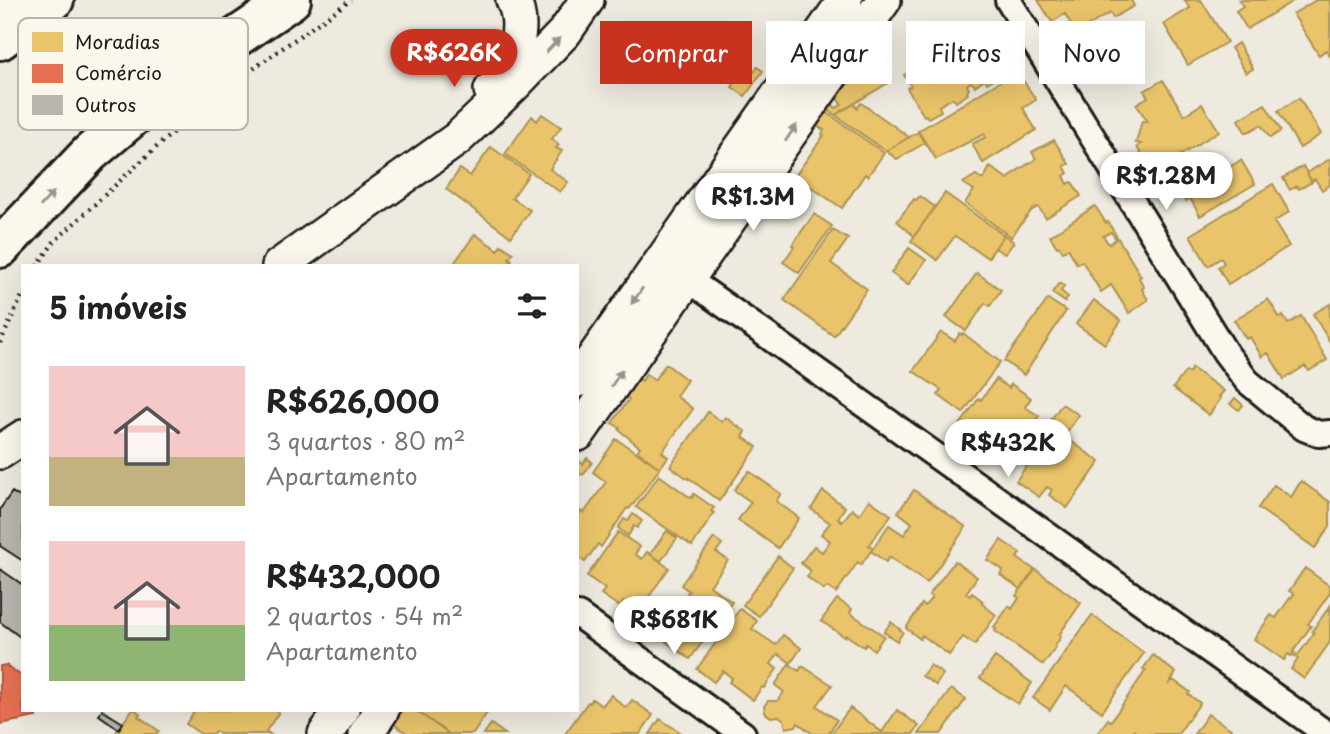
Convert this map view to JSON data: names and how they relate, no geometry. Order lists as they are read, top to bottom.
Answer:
{
  "legend": ["Moradias", "Comércio", "Outros"],
  "page": {
    "chip": [
      "Comprar",
      "Alugar",
      "Filtros",
      "Novo"
    ],
    "price": [
      "R$626K",
      "R$1.28M",
      "R$1.3M",
      "R$432K",
      "R$681K"
    ],
    "heading": "5 imóveis",
    "list": [
      {
        "name": "R$626,000",
        "note": "3 quartos · 80 m² · Apartamento"
      },
      {
        "name": "R$432,000",
        "note": "2 quartos · 54 m² · Apartamento"
      }
    ]
  }
}
